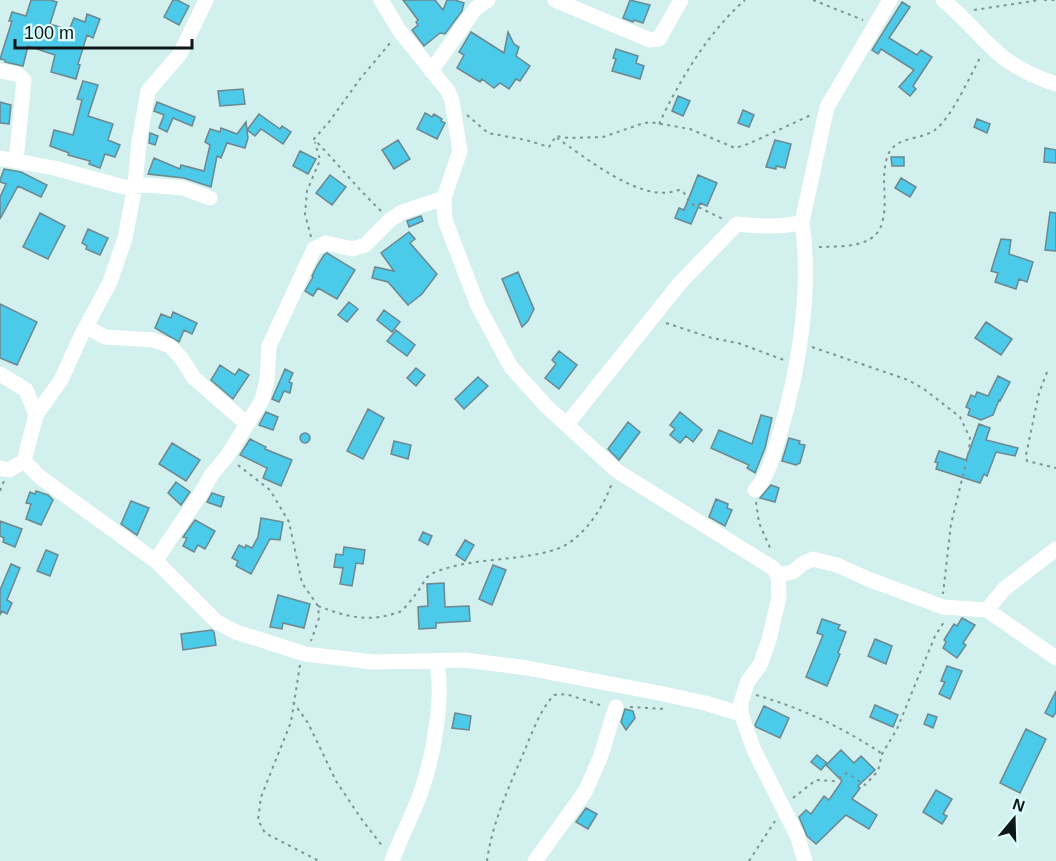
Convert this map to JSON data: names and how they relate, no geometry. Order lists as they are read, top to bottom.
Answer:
{
  "scale_bar": "100 m",
  "north": "top"
}
